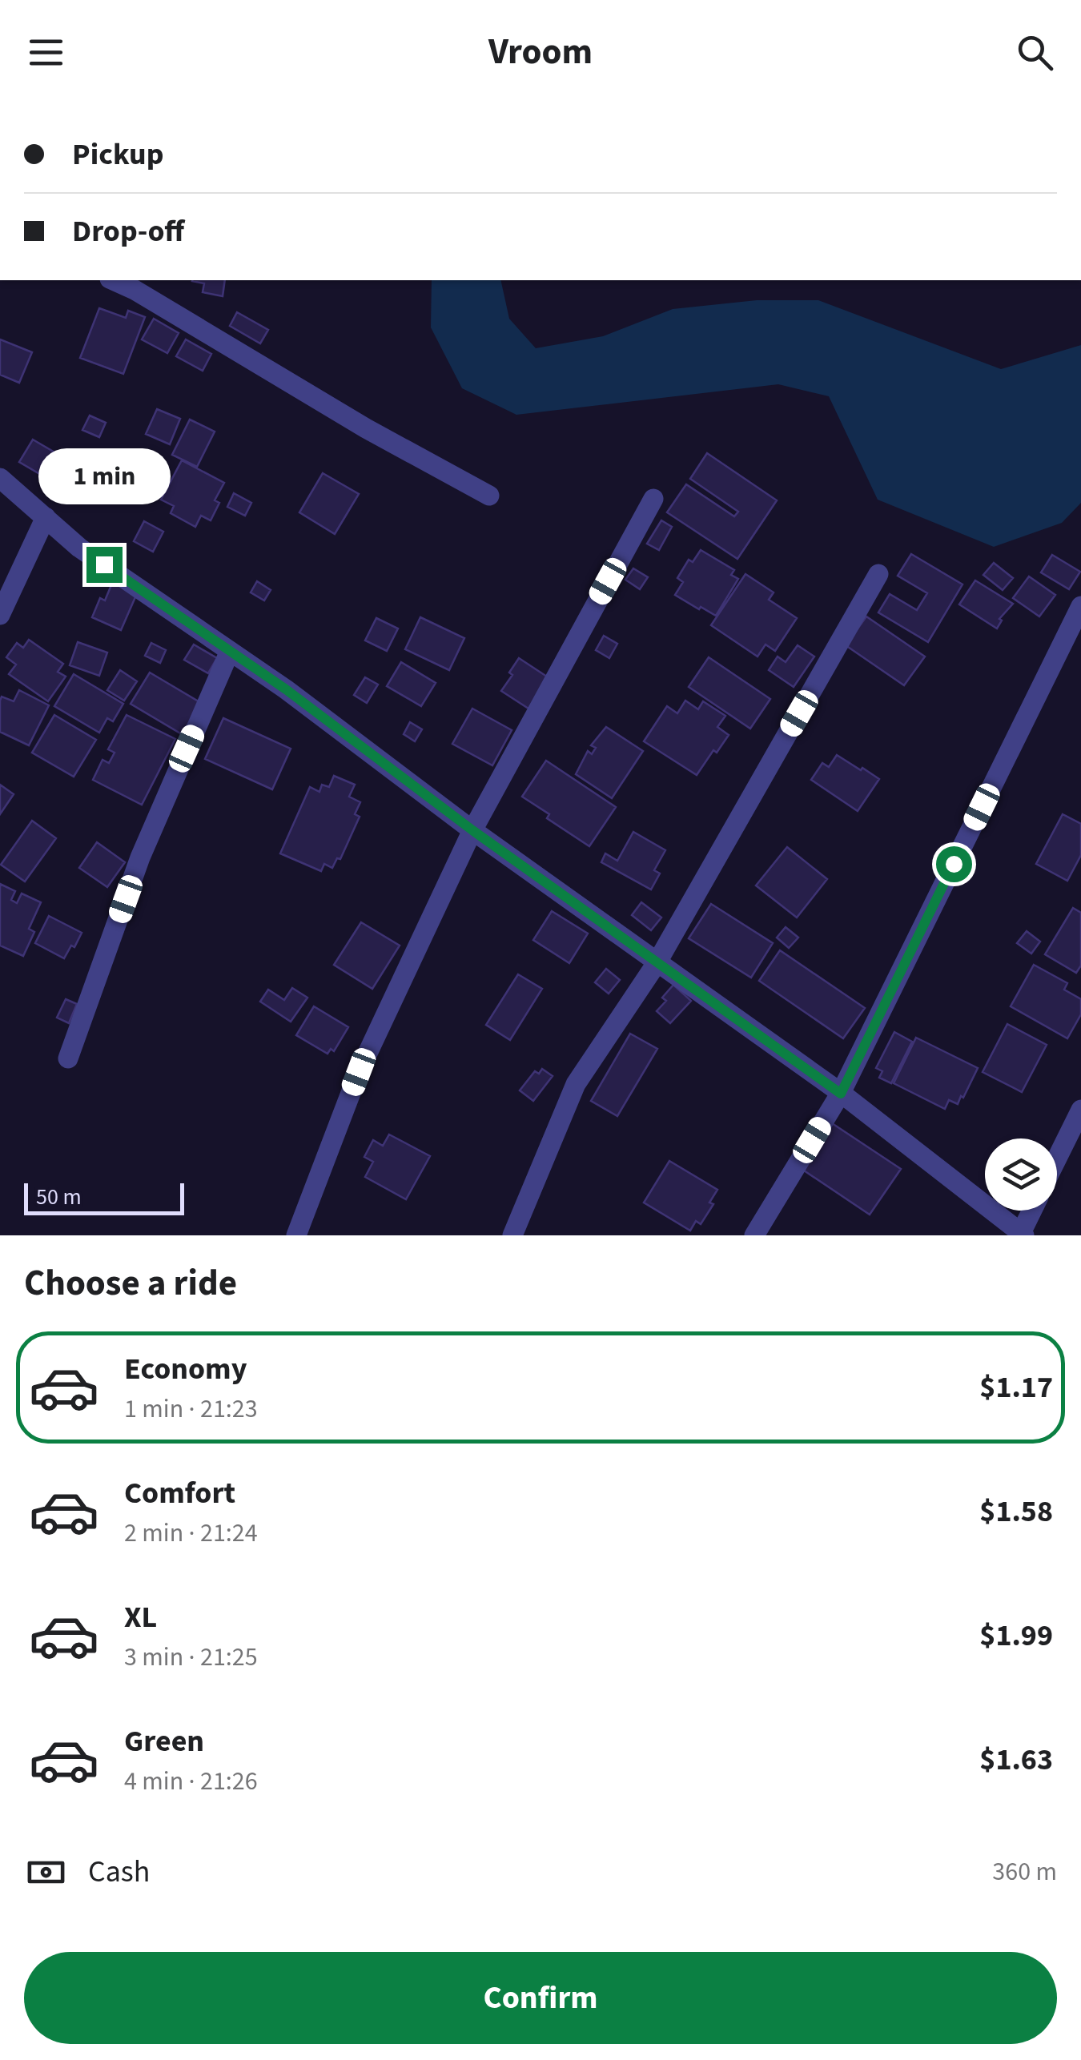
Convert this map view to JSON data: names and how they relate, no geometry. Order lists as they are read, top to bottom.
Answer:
{
  "scale_bar": "50 m",
  "page": {
    "header": "Vroom",
    "banner": ["Pickup", "Drop-off"],
    "bubble": "1 min",
    "scale": "50 m",
    "heading": "Choose a ride",
    "list": [
      {
        "name": "Economy",
        "note": "1 min · 21:23",
        "value": "$1.17"
      },
      {
        "name": "Comfort",
        "note": "2 min · 21:24",
        "value": "$1.58"
      },
      {
        "name": "XL",
        "note": "3 min · 21:25",
        "value": "$1.99"
      },
      {
        "name": "Green",
        "note": "4 min · 21:26",
        "value": "$1.63"
      }
    ],
    "pay": ["Cash", "360 m"],
    "buttons": "Confirm"
  }
}
